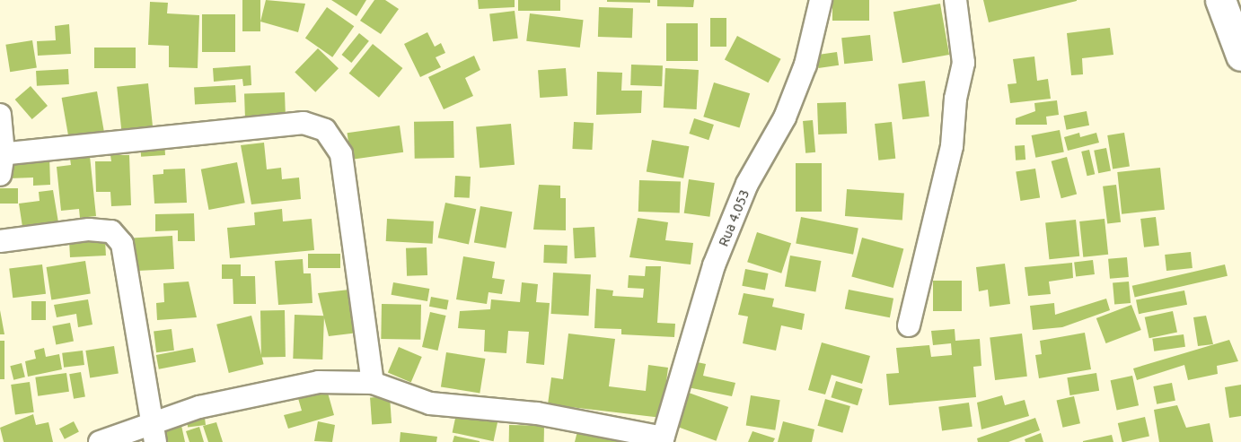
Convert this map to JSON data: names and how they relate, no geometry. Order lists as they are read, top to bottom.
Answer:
{
  "streets": {
    "street": ["Rua 4.053"]
  }
}
